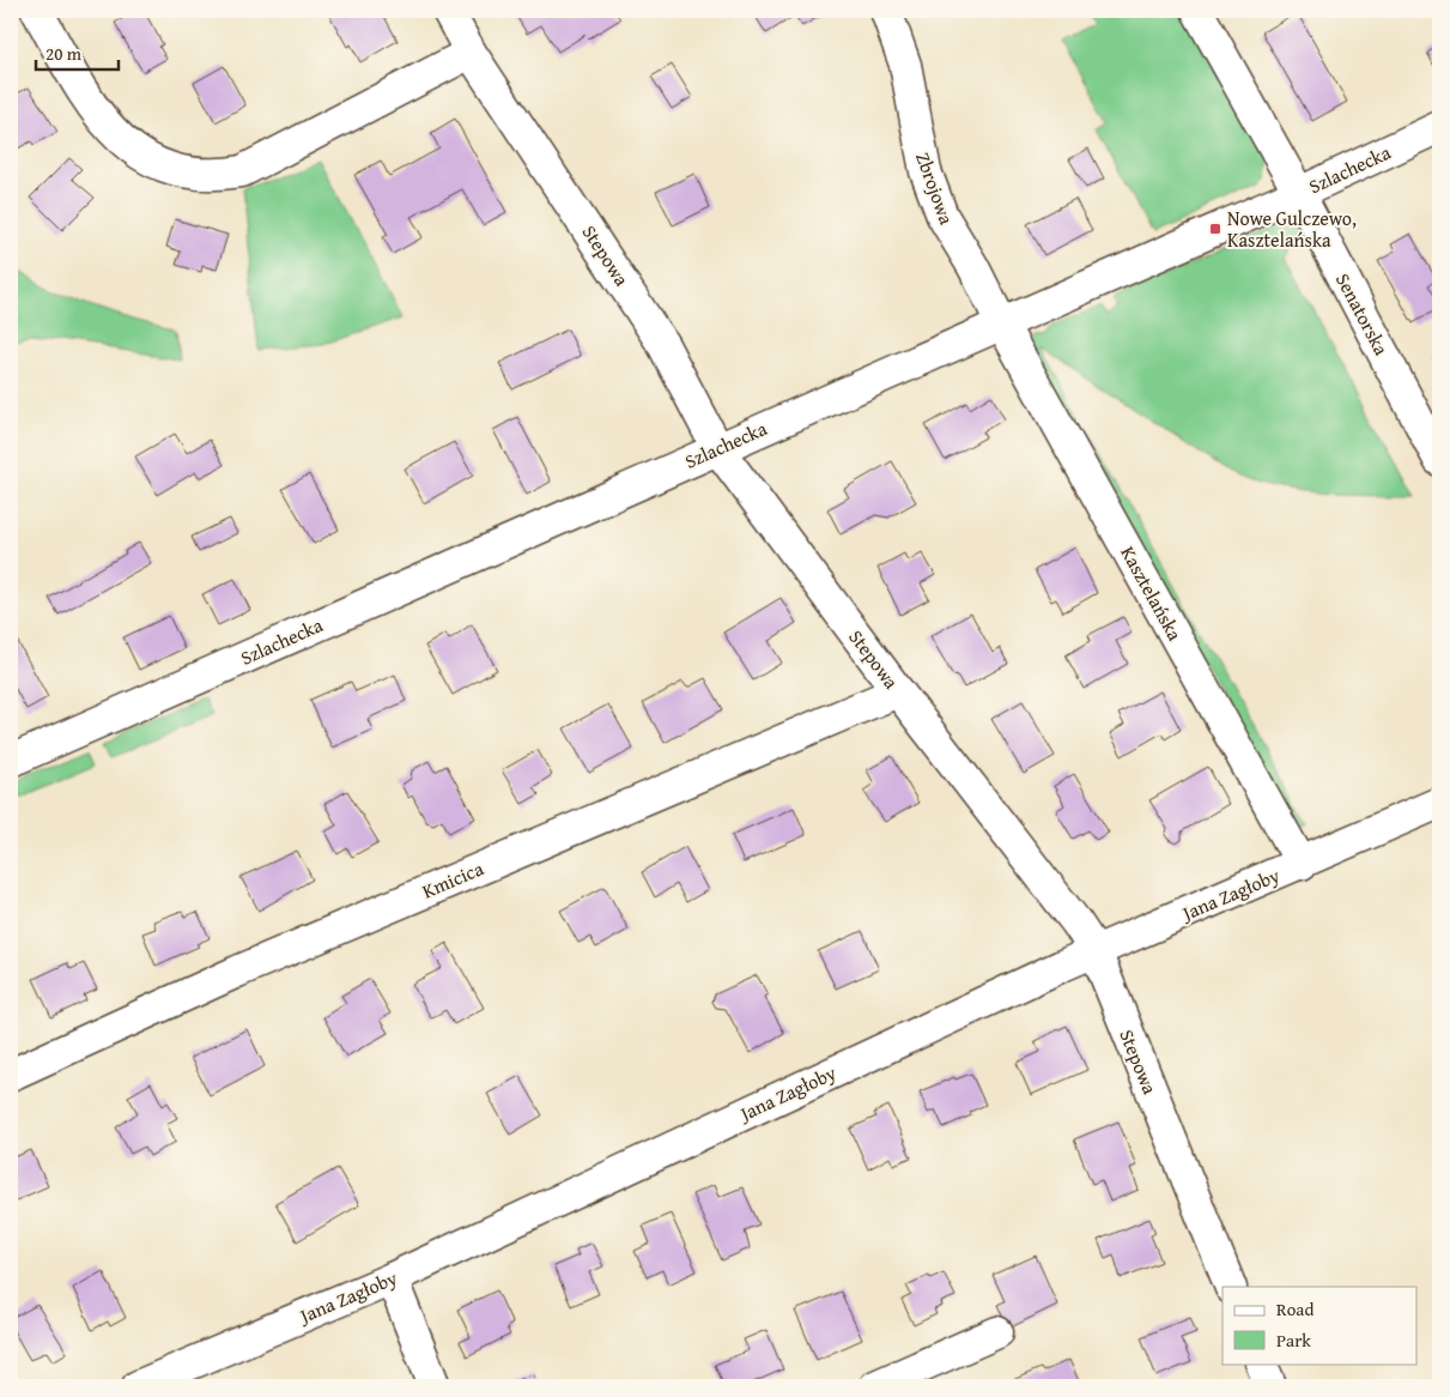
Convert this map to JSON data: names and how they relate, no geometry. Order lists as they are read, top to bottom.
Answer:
{
  "streets": {
    "street": [
      "Szlachecka",
      "Zbrojowa",
      "Stepowa",
      "Senatorska",
      "Kasztelańska",
      "Kmicica",
      "Jana Zagłoby"
    ]
  },
  "crossings": [
    ["Szlachecka", "Zbrojowa"],
    ["Szlachecka", "Stepowa"],
    ["Szlachecka", "Senatorska"],
    ["Szlachecka", "Kasztelańska"],
    ["Zbrojowa", "Kasztelańska"],
    ["Stepowa", "Kmicica"],
    ["Stepowa", "Jana Zagłoby"],
    ["Kasztelańska", "Jana Zagłoby"]
  ],
  "places": {
    "transit": ["Nowe Gulczewo, Kasztelańska"]
  },
  "legend": ["Road", "Park"],
  "scale_bar": "20 m"
}
